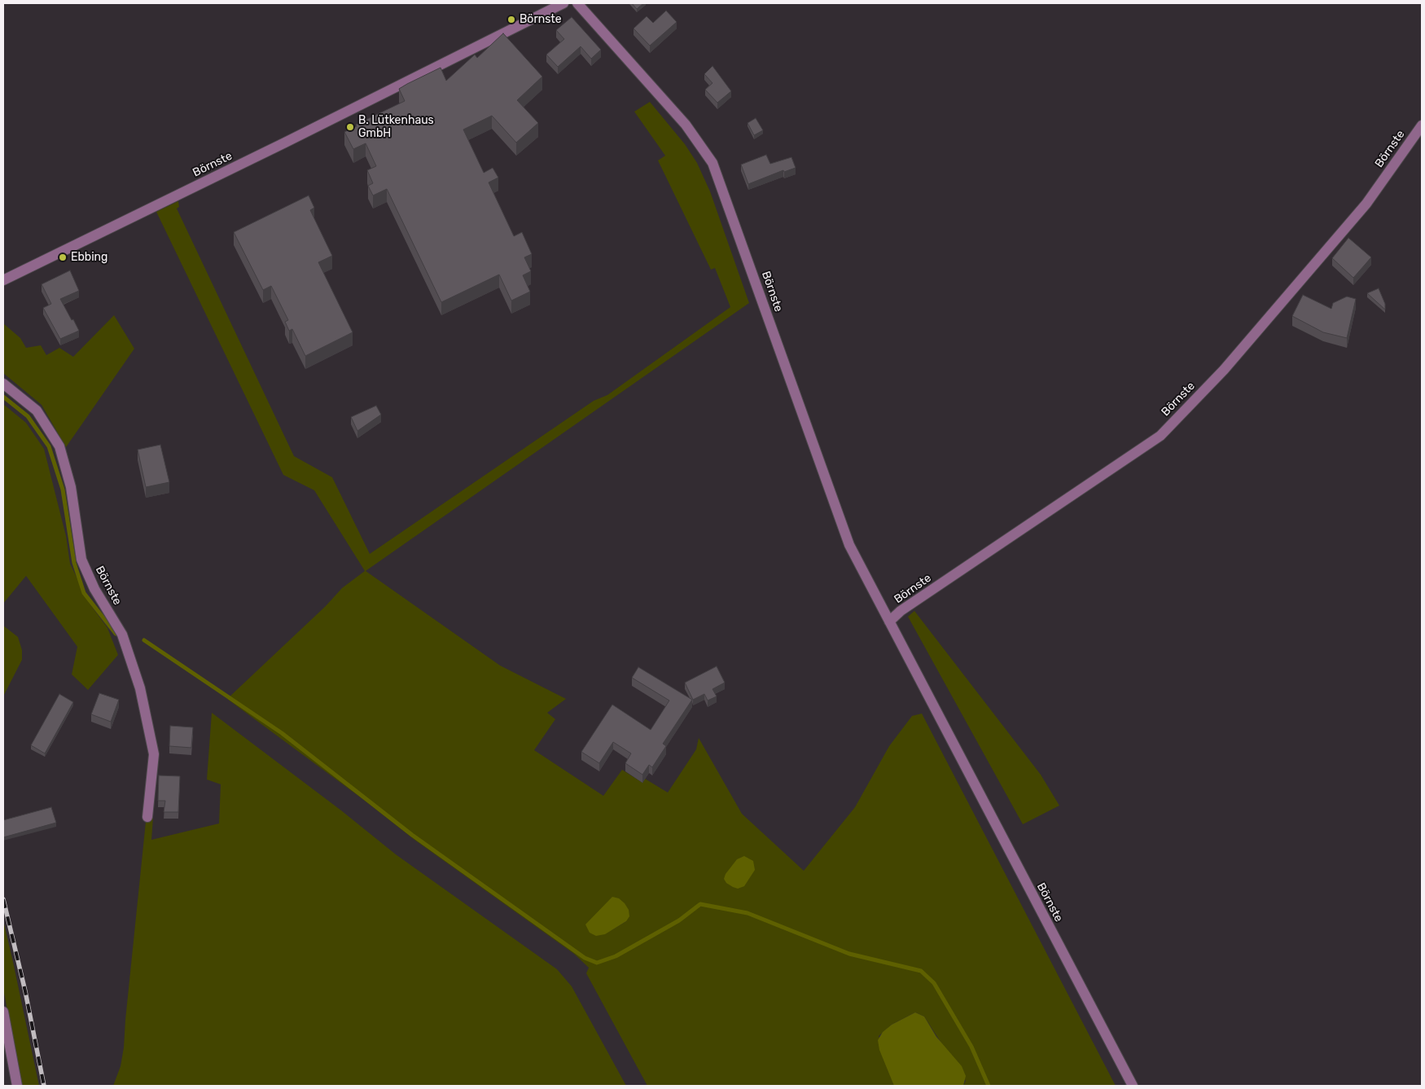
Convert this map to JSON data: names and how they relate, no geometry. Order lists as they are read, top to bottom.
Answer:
{
  "streets": {
    "street": ["Börnste"]
  },
  "places": ["Börnste", "B. Lütkenhaus GmbH", "Ebbing"]
}
